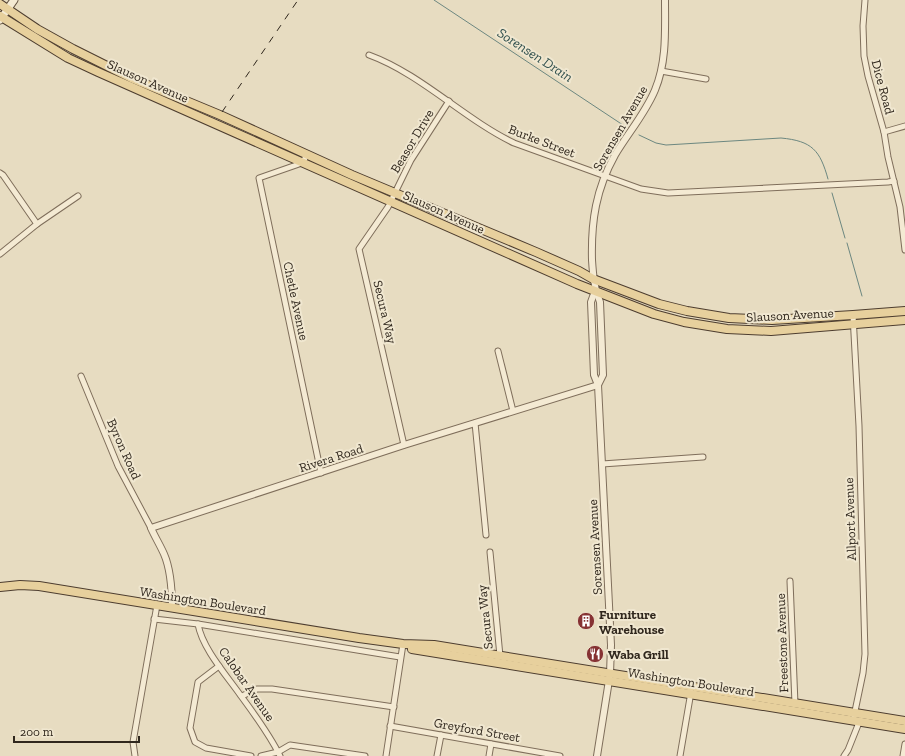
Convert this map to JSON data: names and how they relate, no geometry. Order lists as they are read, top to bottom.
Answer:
{
  "streets": {
    "main road": ["Slauson Avenue", "Washington Boulevard"],
    "street": [
      "Dice Road",
      "Sorensen Avenue",
      "Beasor Drive",
      "Burke Street",
      "Chetle Avenue",
      "Secura Way",
      "Byron Road",
      "Rivera Road",
      "Allport Avenue",
      "Freestone Avenue",
      "Calobar Avenue",
      "Greyford Street"
    ]
  },
  "crossings": [
    ["Slauson Avenue", "Sorensen Avenue"],
    ["Slauson Avenue", "Beasor Drive"],
    ["Slauson Avenue", "Chetle Avenue"],
    ["Slauson Avenue", "Secura Way"],
    ["Slauson Avenue", "Allport Avenue"],
    ["Dice Road", "Burke Street"],
    ["Sorensen Avenue", "Burke Street"],
    ["Sorensen Avenue", "Rivera Road"],
    ["Sorensen Avenue", "Washington Boulevard"],
    ["Beasor Drive", "Burke Street"],
    ["Beasor Drive", "Secura Way"],
    ["Chetle Avenue", "Rivera Road"],
    ["Secura Way", "Rivera Road"],
    ["Secura Way", "Washington Boulevard"],
    ["Byron Road", "Rivera Road"],
    ["Allport Avenue", "Washington Boulevard"],
    ["Washington Boulevard", "Freestone Avenue"],
    ["Washington Boulevard", "Calobar Avenue"]
  ],
  "water": ["Sorensen Drain"],
  "places": {
    "building": ["Furniture Warehouse"],
    "restaurant": ["Waba Grill"]
  },
  "scale_bar": "200 m"
}
